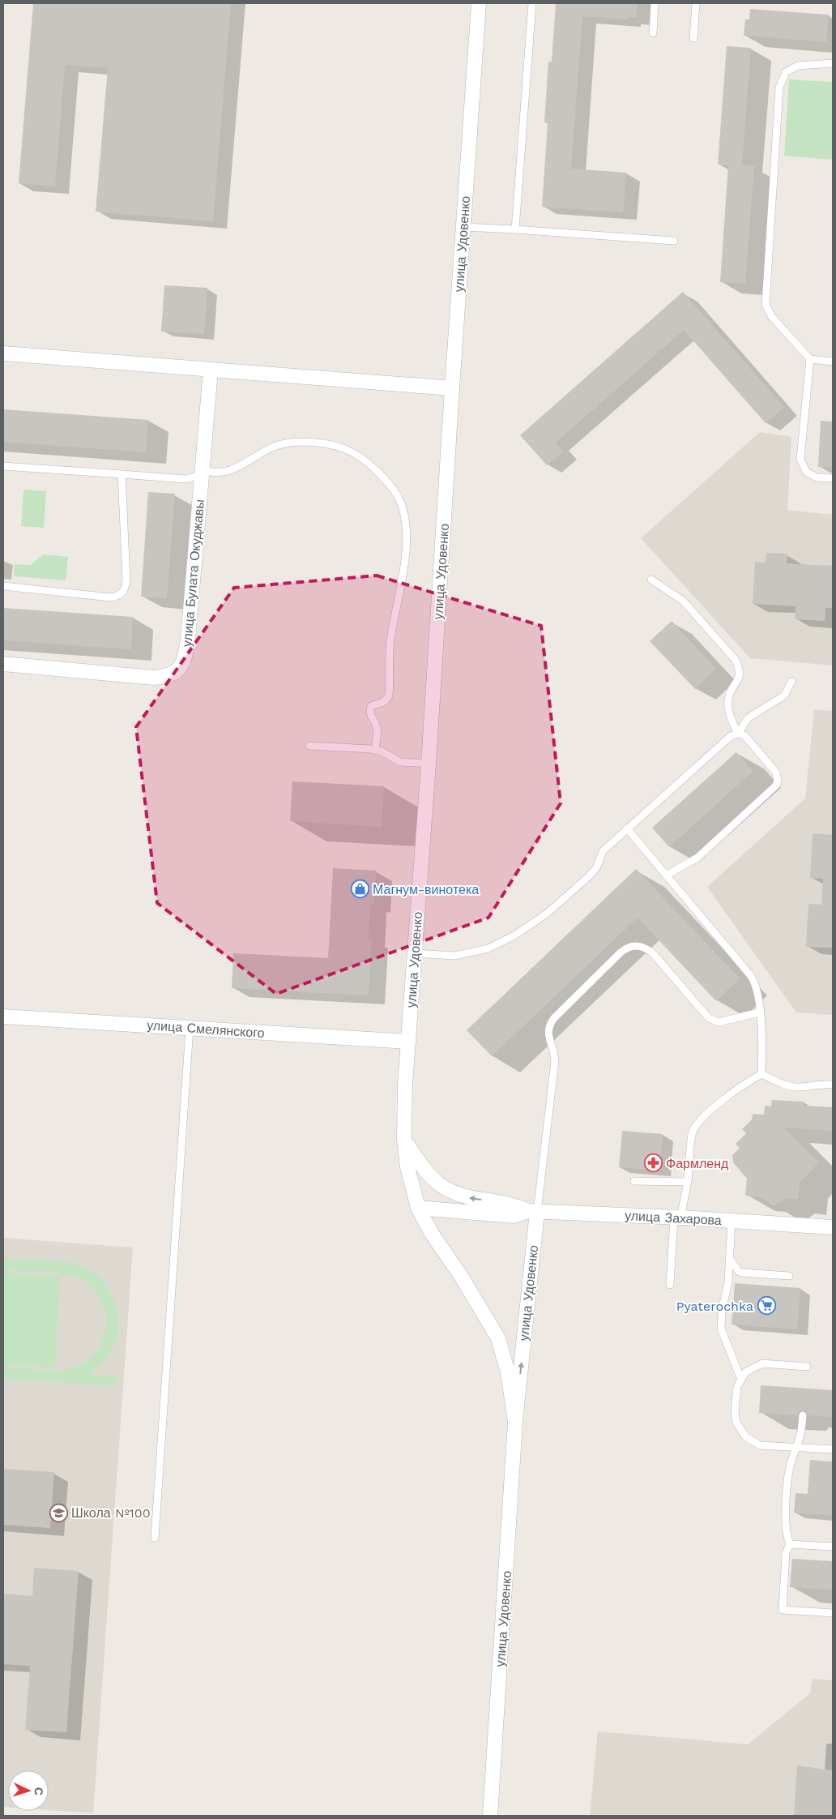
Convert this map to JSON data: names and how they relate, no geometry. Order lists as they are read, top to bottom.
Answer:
{
  "streets": {
    "street": [
      "улица Удовенко",
      "улица Булата Окуджавы",
      "улица Смелянского",
      "улица Захарова"
    ]
  },
  "crossings": [
    ["улица Удовенко", "улица Смелянского"],
    ["улица Удовенко", "улица Захарова"]
  ],
  "places": {
    "shop": ["Магнум-винотека"],
    "pharmacy": ["Фармленд"],
    "supermarket": ["Pyaterochka"],
    "school or university": ["Школа №100"]
  },
  "north": "right"
}
